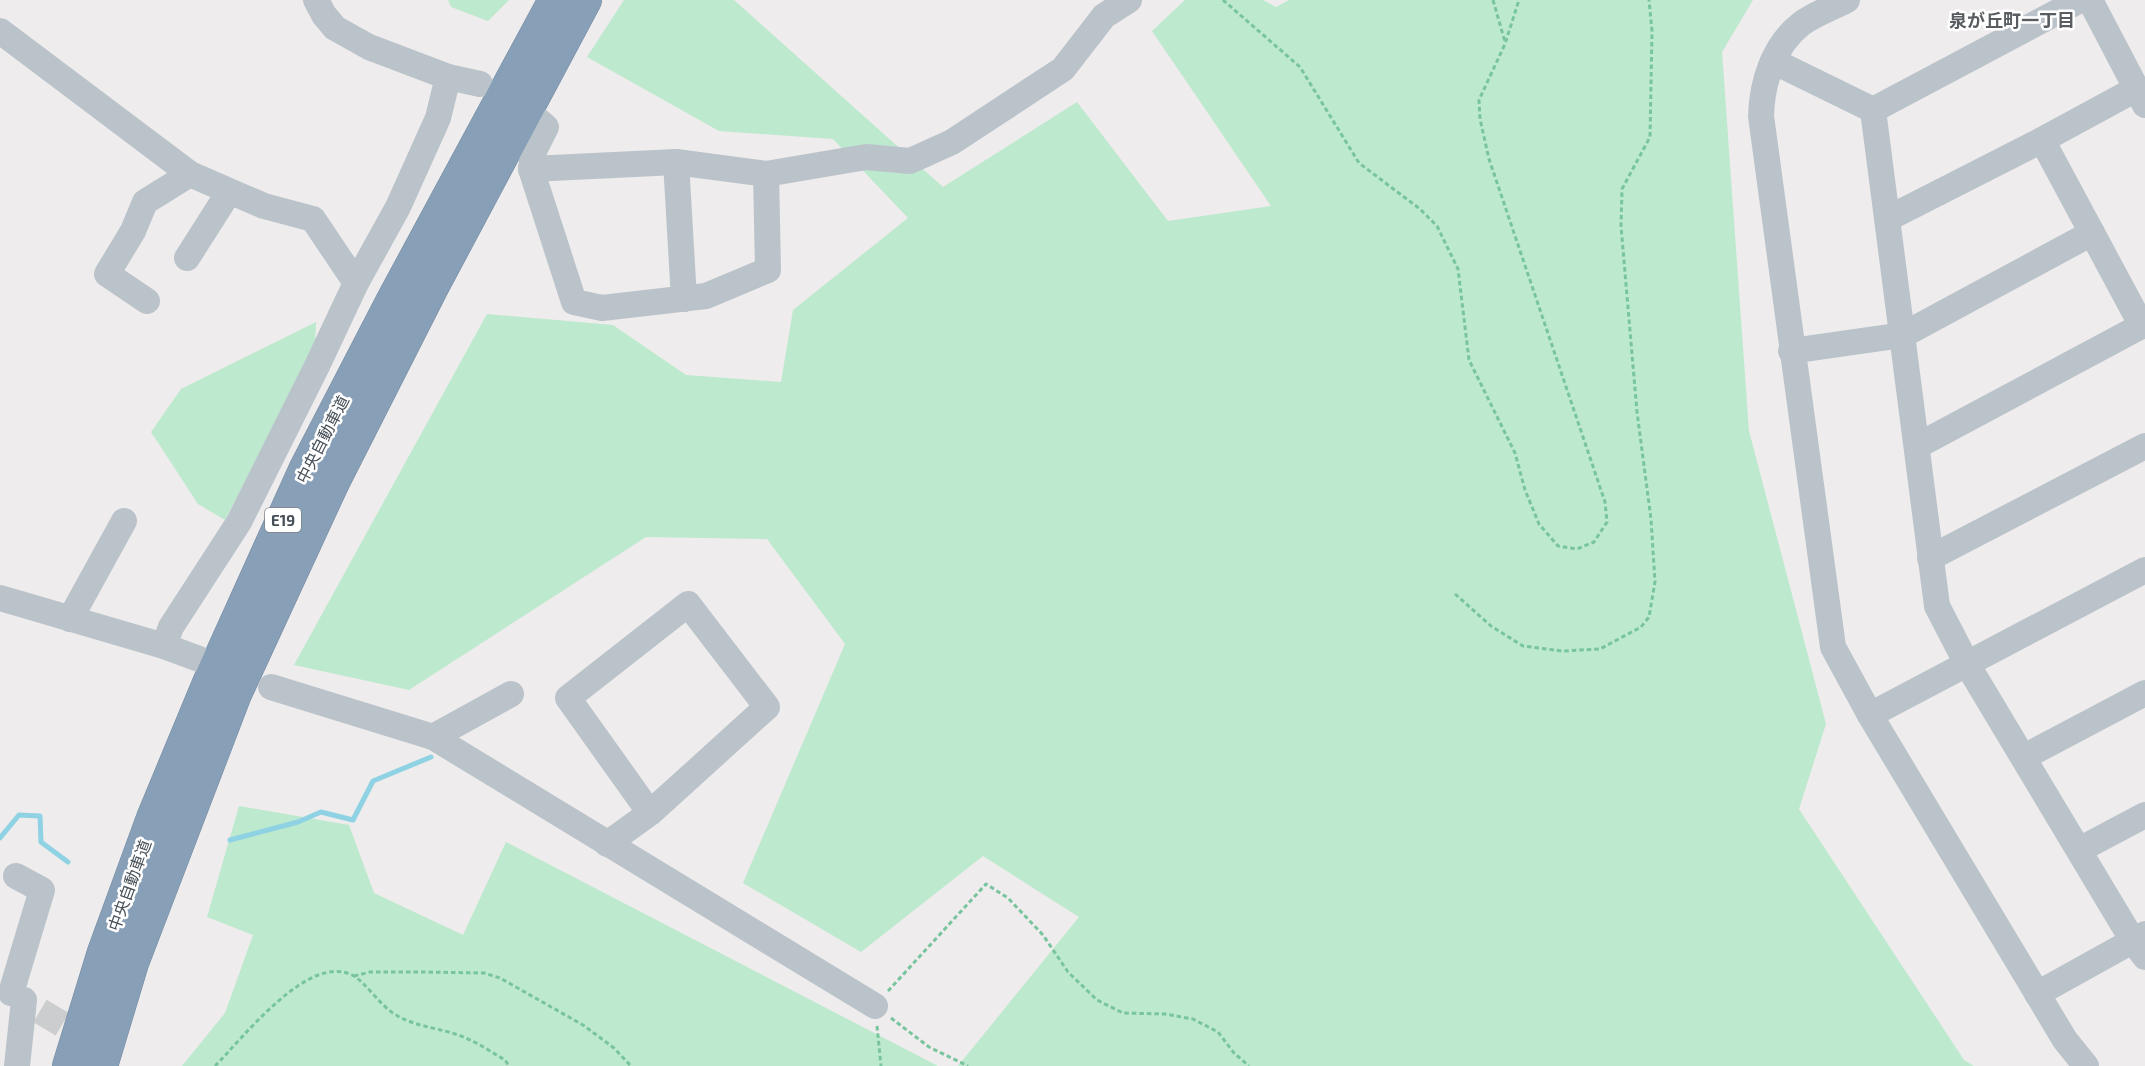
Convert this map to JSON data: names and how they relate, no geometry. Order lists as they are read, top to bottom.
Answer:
{
  "streets": {
    "highway": ["中央自動車道", "E19"]
  },
  "districts": ["泉が丘町一丁目"]
}
